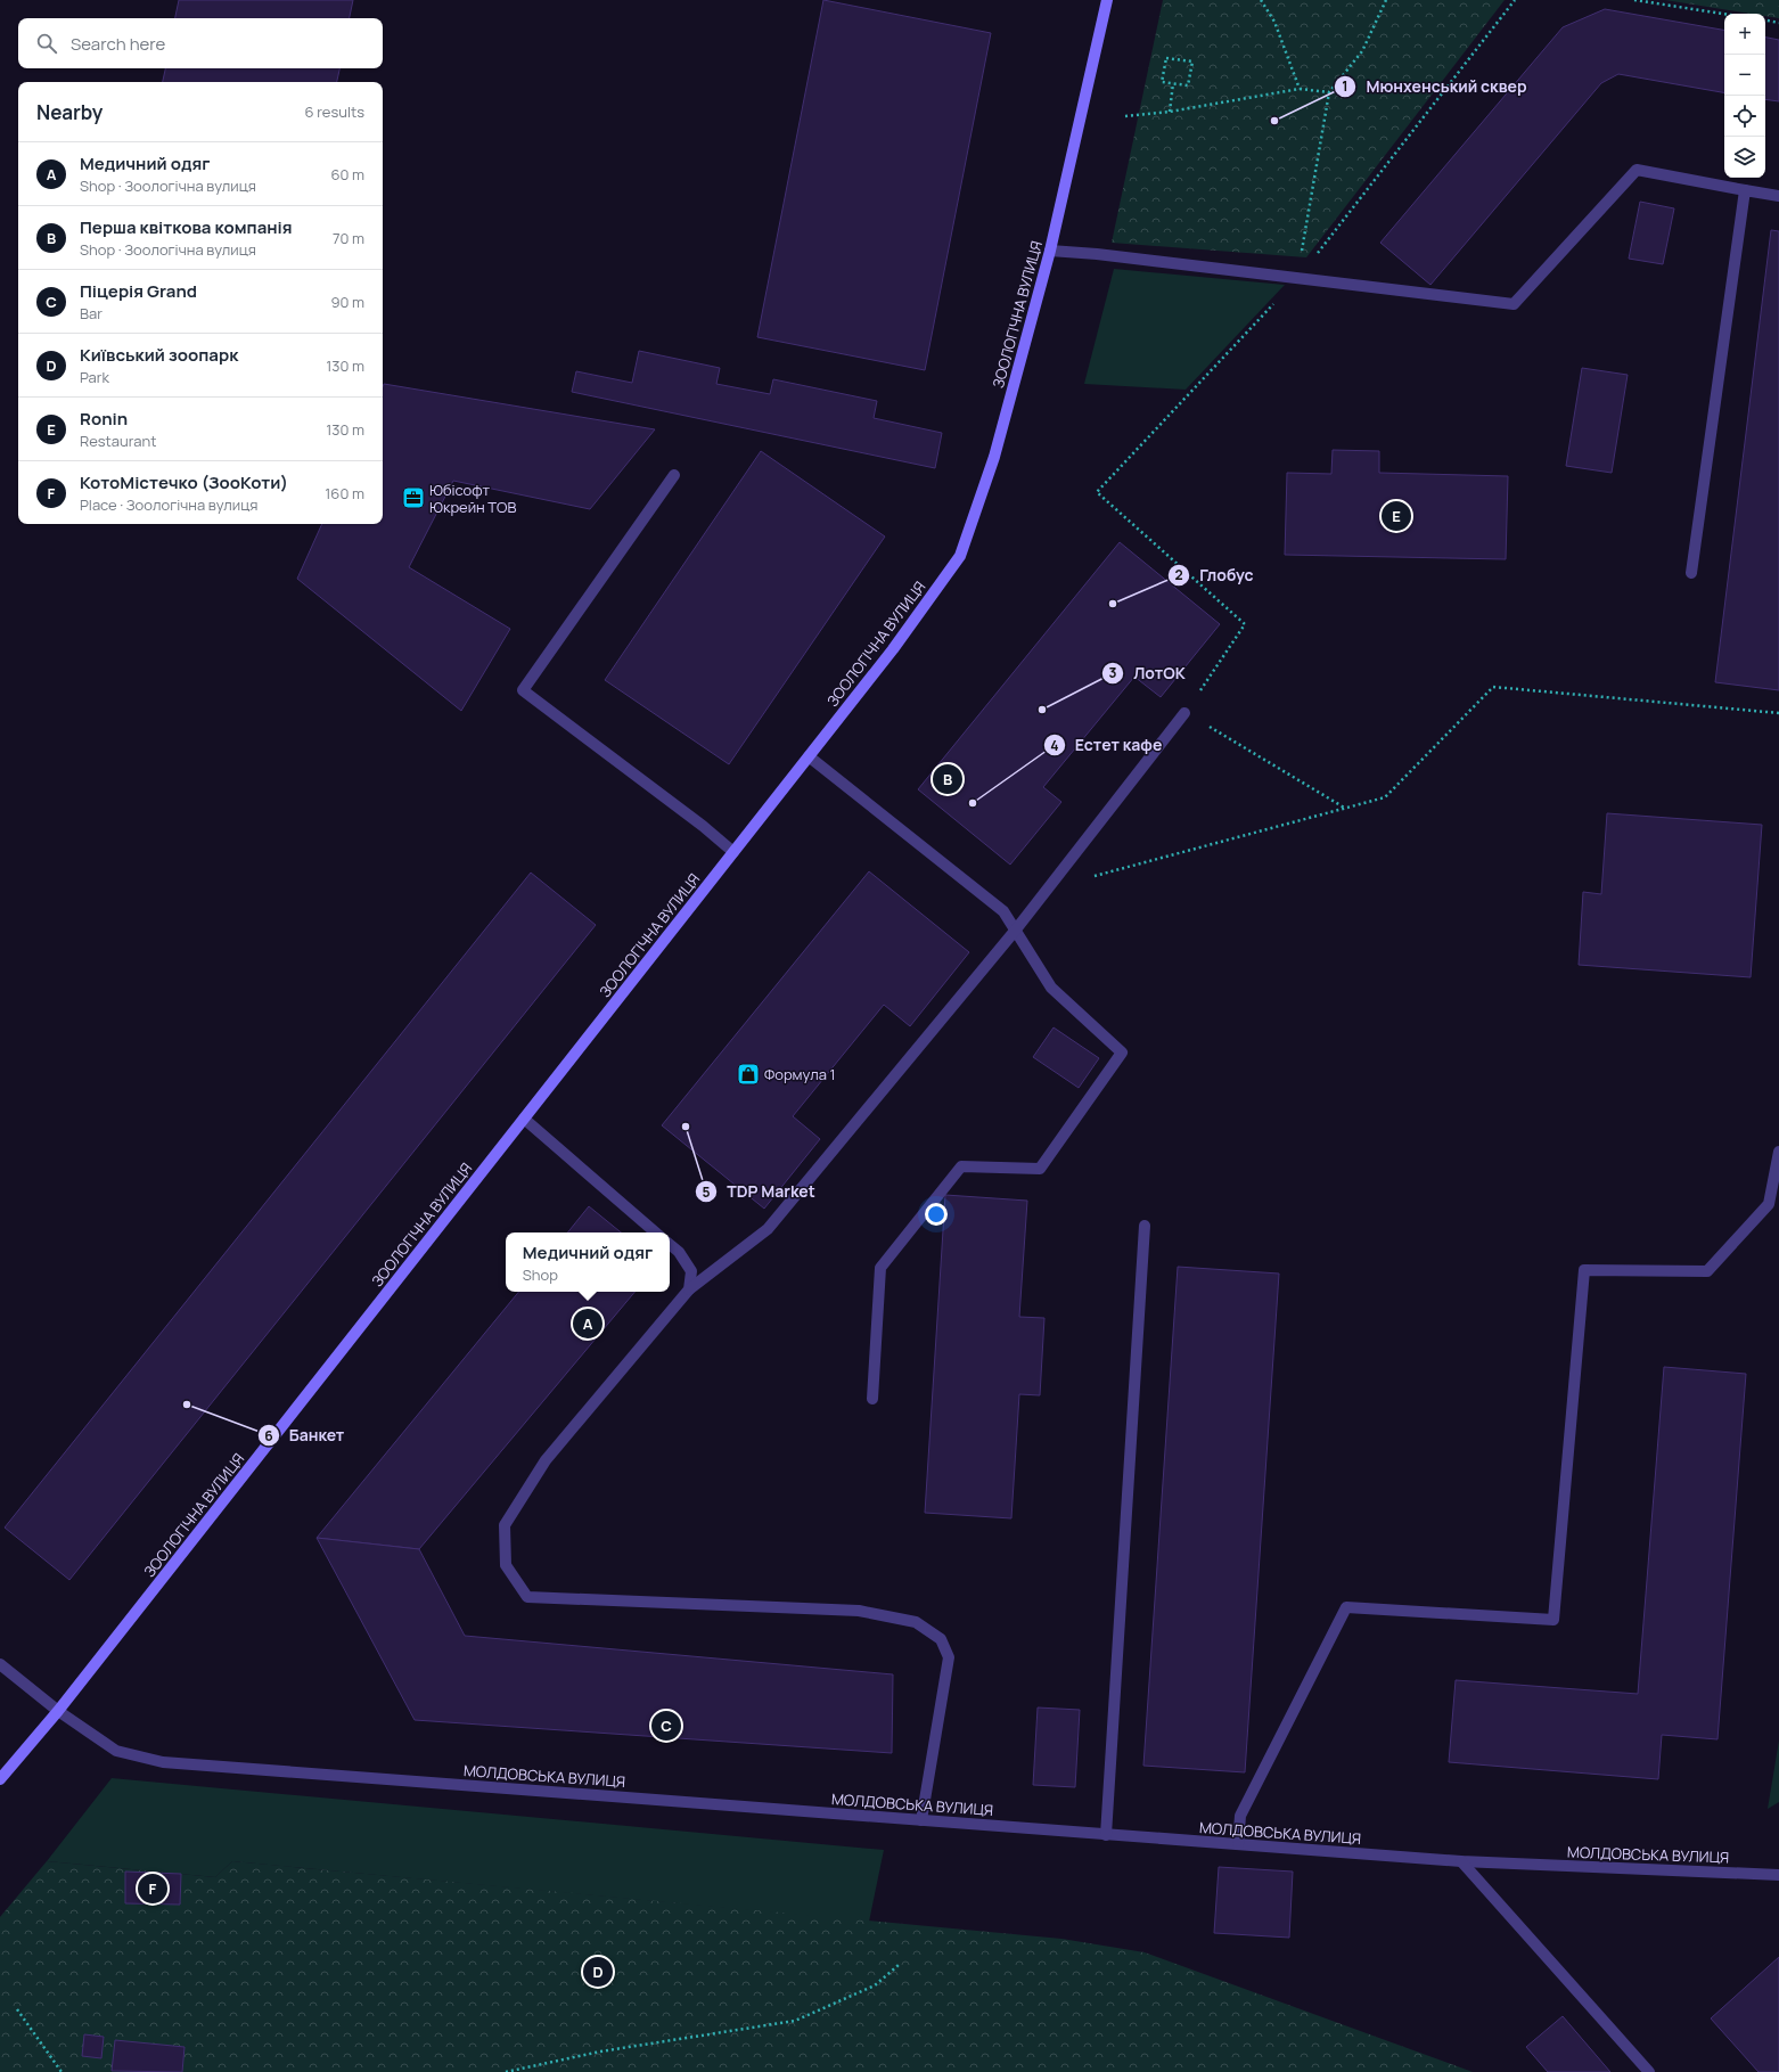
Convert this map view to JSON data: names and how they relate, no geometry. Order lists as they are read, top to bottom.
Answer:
{
  "streets": {
    "street": ["ЗООЛОГІЧНА ВУЛИЦЯ"],
    "lane": ["МОЛДОВСЬКА ВУЛИЦЯ"]
  },
  "crossings": [
    ["ЗООЛОГІЧНА ВУЛИЦЯ", "МОЛДОВСЬКА ВУЛИЦЯ"]
  ],
  "places": {
    "other": [
      "Мюнхенський сквер",
      "Глобус",
      "ЛотОК",
      "Естет кафе",
      "TDP Market",
      "Банкет"
    ],
    "office": ["Юбісофт Юкрейн ТОВ"],
    "shop": ["Формула 1"]
  },
  "page": {
    "map_buttons": ["+", "−"],
    "search": "Search here",
    "heading": ["Nearby", "6 results"],
    "list": [
      {
        "mark": "A",
        "name": "Медичний одяг",
        "note": "Shop · Зоологічна вулиця",
        "value": "60 m"
      },
      {
        "mark": "B",
        "name": "Перша квіткова компанія",
        "note": "Shop · Зоологічна вулиця",
        "value": "70 m"
      },
      {
        "mark": "C",
        "name": "Піцерія Grand",
        "note": "Bar",
        "value": "90 m"
      },
      {
        "mark": "D",
        "name": "Київський зоопарк",
        "note": "Park",
        "value": "130 m"
      },
      {
        "mark": "E",
        "name": "Ronin",
        "note": "Restaurant",
        "value": "130 m"
      },
      {
        "mark": "F",
        "name": "КотоМістечко (ЗооКоти)",
        "note": "Place · Зоологічна вулиця",
        "value": "160 m"
      }
    ],
    "pins": [
      "E",
      "B",
      "A",
      "C",
      "F",
      "D"
    ],
    "popup": ["Медичний одяг", "Shop"]
  }
}
